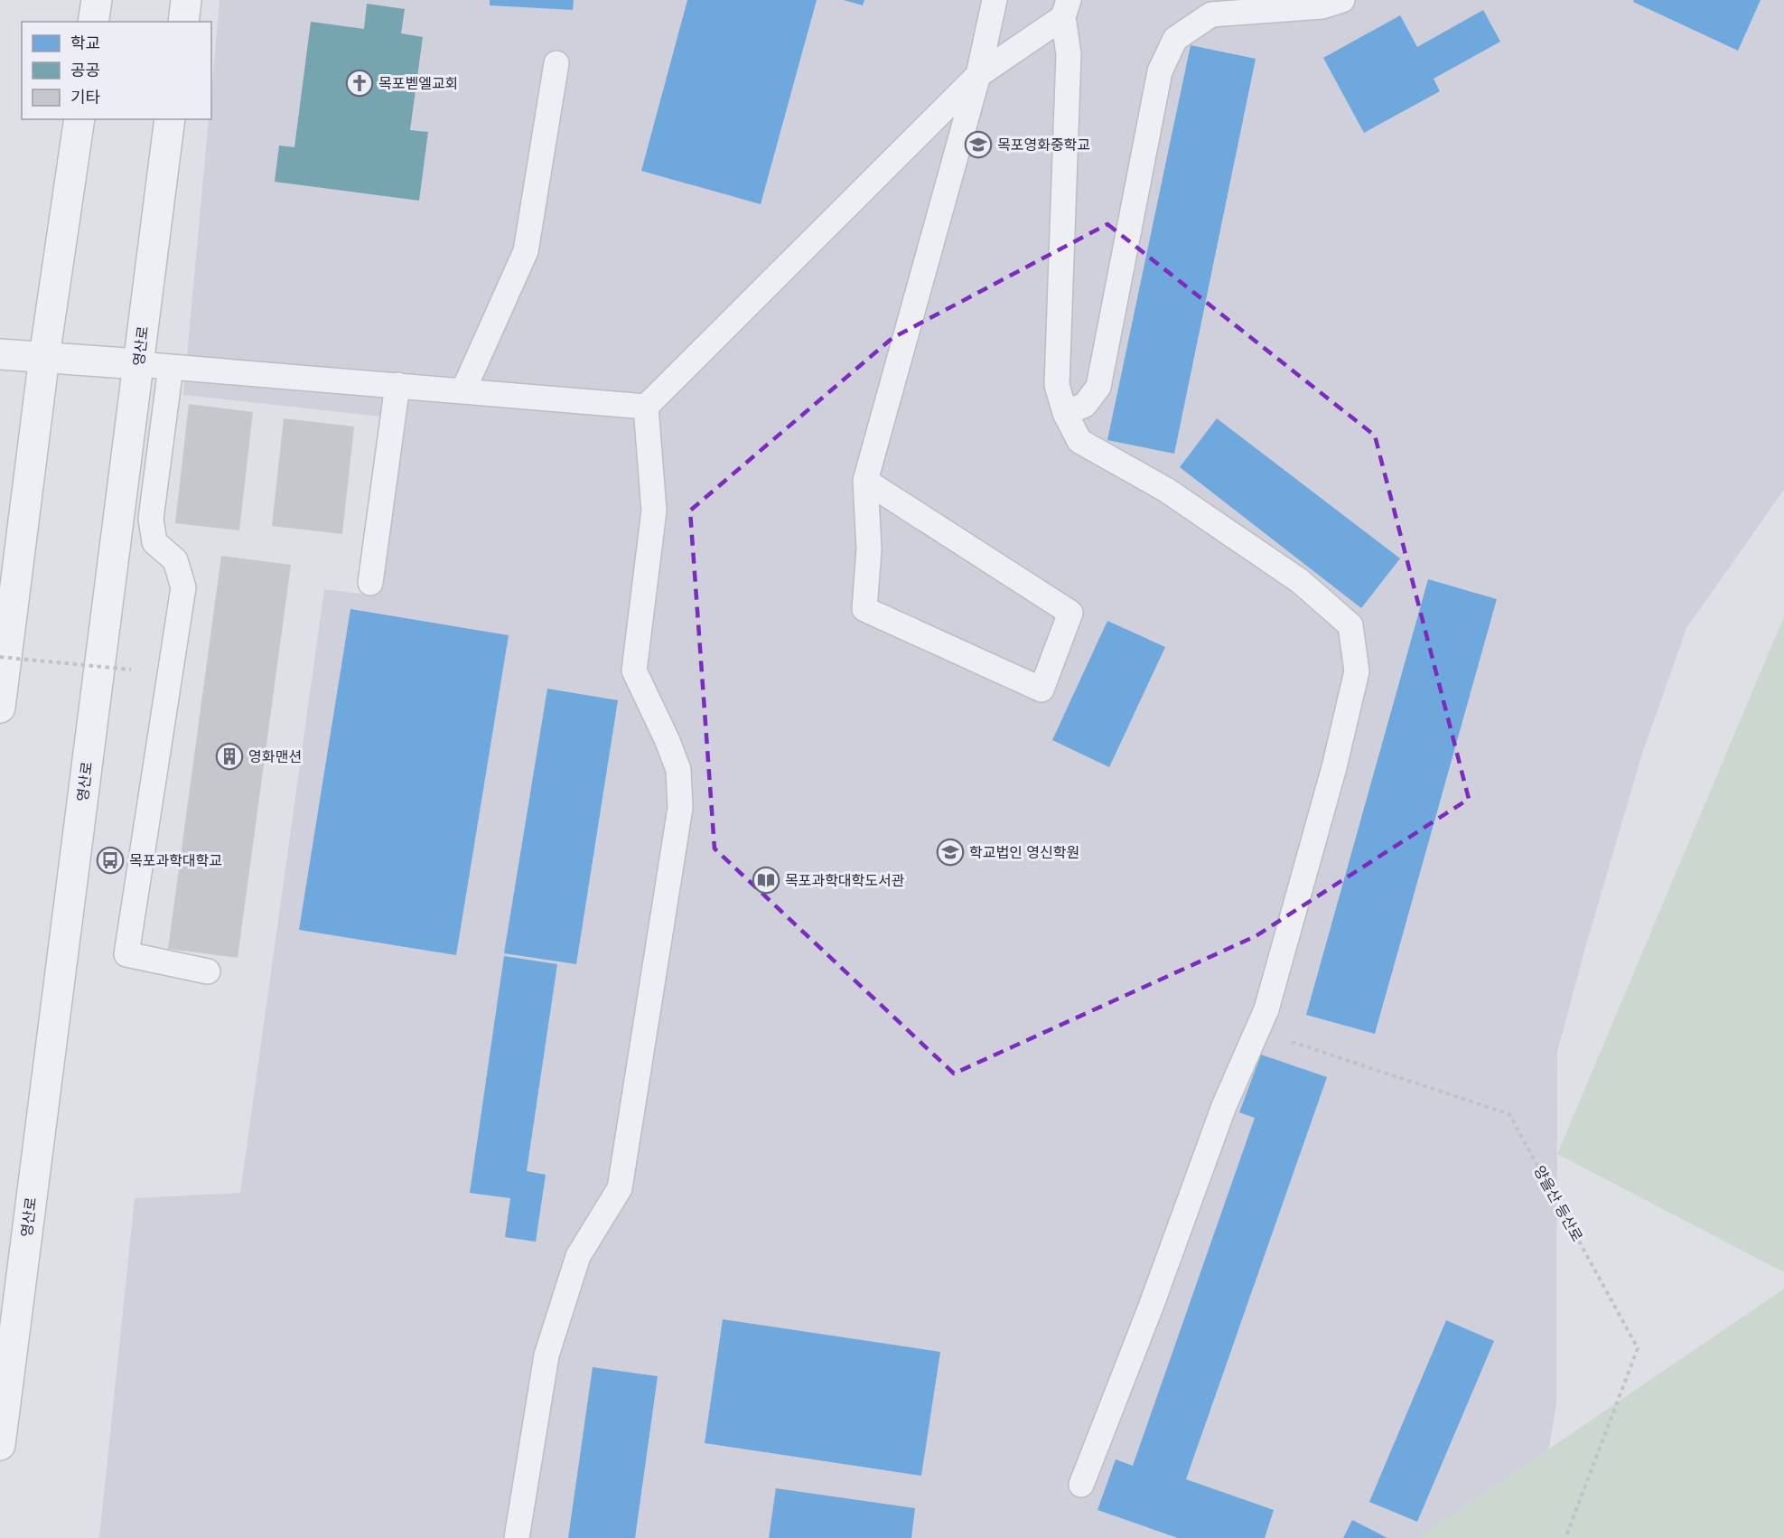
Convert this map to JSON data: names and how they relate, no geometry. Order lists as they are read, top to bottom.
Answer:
{
  "streets": {
    "street": ["영산로"],
    "path": ["양을산 등산로"]
  },
  "places": {
    "church": ["목포벧엘교회"],
    "school or university": ["목포영화중학교", "학교법인 영신학원"],
    "building": ["영화맨션"],
    "bus stop": ["목포과학대학교"],
    "library": ["목포과학대학도서관"]
  },
  "legend": ["학교", "공공", "기타"]
}
